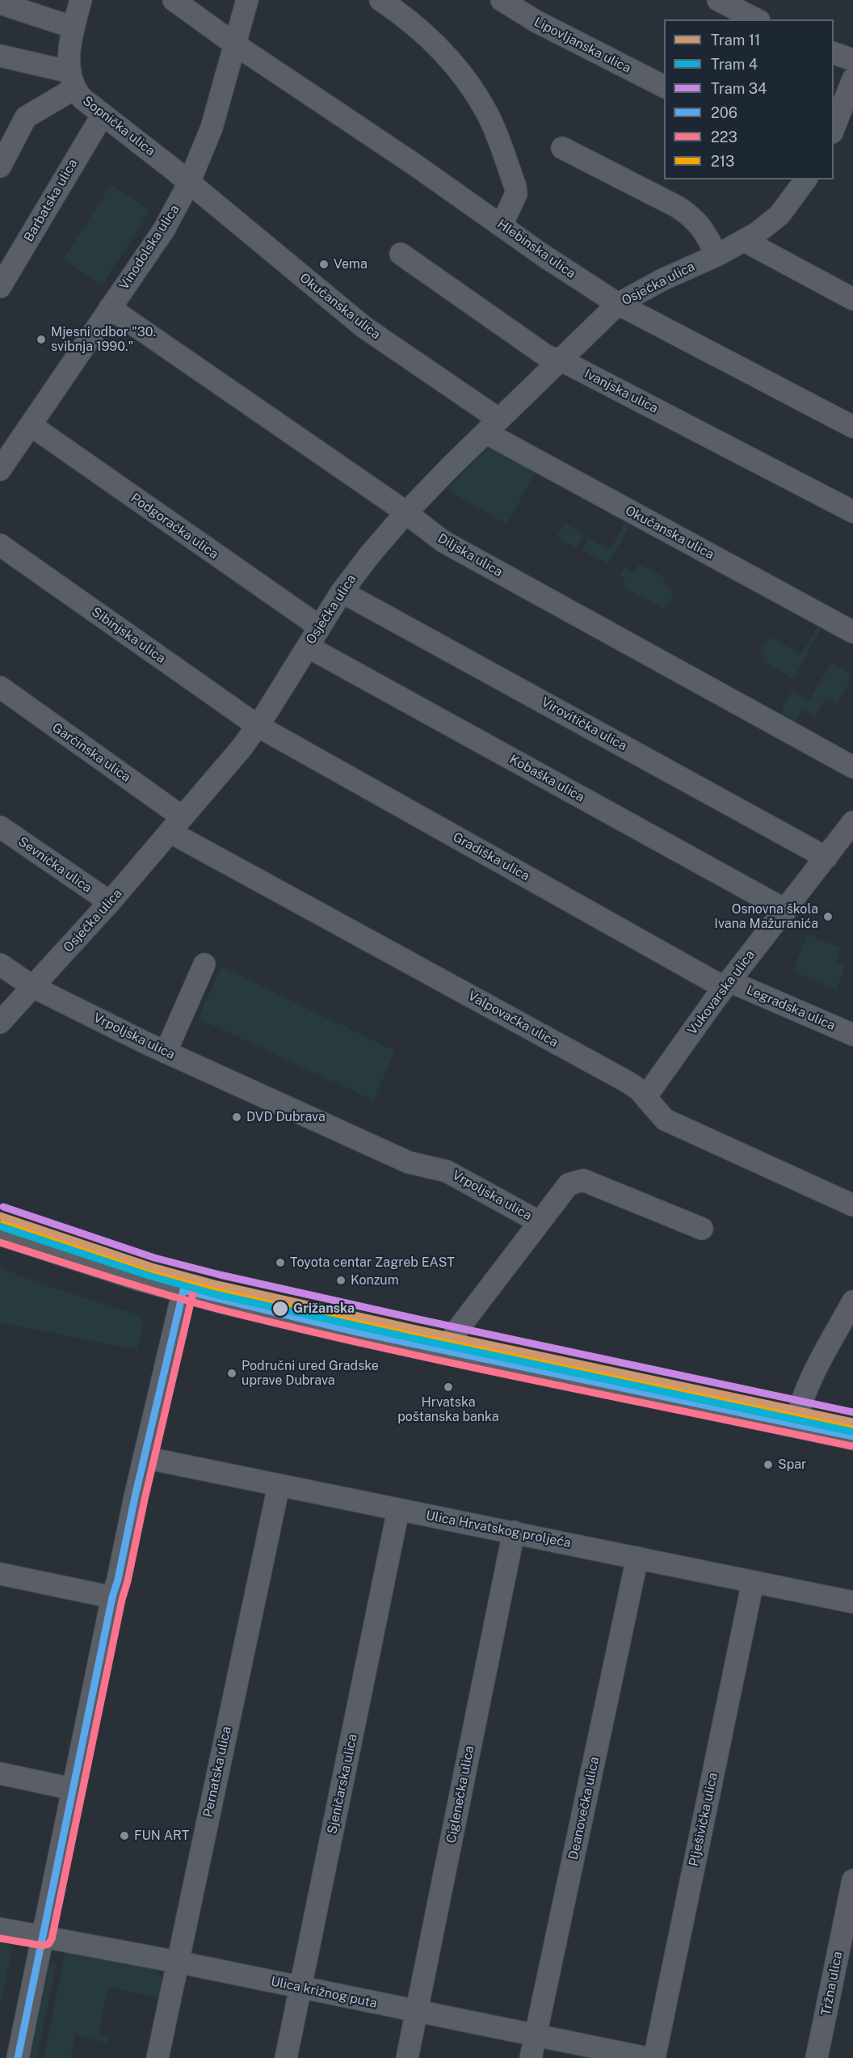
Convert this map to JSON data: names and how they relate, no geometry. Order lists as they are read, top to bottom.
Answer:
{
  "streets": {
    "street": [
      "Lipovljanska ulica",
      "Sopnička ulica",
      "Barbatska ulica",
      "Vinodolska ulica",
      "Hlebinska ulica",
      "Osječka ulica",
      "Okučanska ulica",
      "Ivanjska ulica",
      "Podgoračka ulica",
      "Diljska ulica",
      "Sibinjska ulica",
      "Virovitička ulica",
      "Garčinska ulica",
      "Kobaška ulica",
      "Gradiška ulica",
      "Sevnička ulica",
      "Vukovarska ulica",
      "Legradska ulica",
      "Valpovačka ulica",
      "Vrpoljska ulica",
      "Ulica Hrvatskog proljeća",
      "Pernatska ulica",
      "Sjeničarska ulica",
      "Ciglenečka ulica",
      "Deanovečka ulica",
      "Plješivička ulica",
      "Tržna ulica",
      "Ulica križnog puta"
    ]
  },
  "crossings": [
    ["Sopnička ulica", "Barbatska ulica"],
    ["Sopnička ulica", "Vinodolska ulica"],
    ["Sopnička ulica", "Okučanska ulica"],
    ["Vinodolska ulica", "Hlebinska ulica"],
    ["Vinodolska ulica", "Okučanska ulica"],
    ["Vinodolska ulica", "Podgoračka ulica"],
    ["Vinodolska ulica", "Diljska ulica"],
    ["Hlebinska ulica", "Osječka ulica"],
    ["Osječka ulica", "Okučanska ulica"],
    ["Osječka ulica", "Ivanjska ulica"],
    ["Osječka ulica", "Podgoračka ulica"],
    ["Osječka ulica", "Diljska ulica"],
    ["Osječka ulica", "Sibinjska ulica"],
    ["Osječka ulica", "Virovitička ulica"],
    ["Osječka ulica", "Garčinska ulica"],
    ["Osječka ulica", "Kobaška ulica"],
    ["Osječka ulica", "Gradiška ulica"],
    ["Osječka ulica", "Sevnička ulica"],
    ["Osječka ulica", "Valpovačka ulica"],
    ["Osječka ulica", "Vrpoljska ulica"],
    ["Sibinjska ulica", "Gradiška ulica"],
    ["Virovitička ulica", "Vukovarska ulica"],
    ["Garčinska ulica", "Valpovačka ulica"],
    ["Kobaška ulica", "Vukovarska ulica"],
    ["Gradiška ulica", "Vukovarska ulica"],
    ["Gradiška ulica", "Legradska ulica"],
    ["Vukovarska ulica", "Legradska ulica"],
    ["Vukovarska ulica", "Valpovačka ulica"],
    ["Ulica Hrvatskog proljeća", "Pernatska ulica"],
    ["Ulica Hrvatskog proljeća", "Sjeničarska ulica"],
    ["Ulica Hrvatskog proljeća", "Ciglenečka ulica"],
    ["Ulica Hrvatskog proljeća", "Deanovečka ulica"],
    ["Ulica Hrvatskog proljeća", "Plješivička ulica"],
    ["Pernatska ulica", "Ulica križnog puta"],
    ["Sjeničarska ulica", "Ulica križnog puta"],
    ["Ciglenečka ulica", "Ulica križnog puta"],
    ["Deanovečka ulica", "Ulica križnog puta"]
  ],
  "places": [
    "Vema",
    "Mjesni odbor \"30. svibnja 1990.\"",
    "Osnovna škola Ivana Mažuranića",
    "DVD Dubrava",
    "Toyota centar Zagreb EAST",
    "Konzum",
    "Grižanska",
    "Područni ured Gradske uprave Dubrava",
    "Hrvatska poštanska banka",
    "Spar",
    "FUN ART"
  ],
  "lines": [
    "tram line 34",
    "tram line 11",
    "transit line 213",
    "tram line 4",
    "transit line 223",
    "transit line 206"
  ],
  "legend": [
    "Tram 11",
    "Tram 4",
    "Tram 34",
    "206",
    "223",
    "213"
  ]
}
